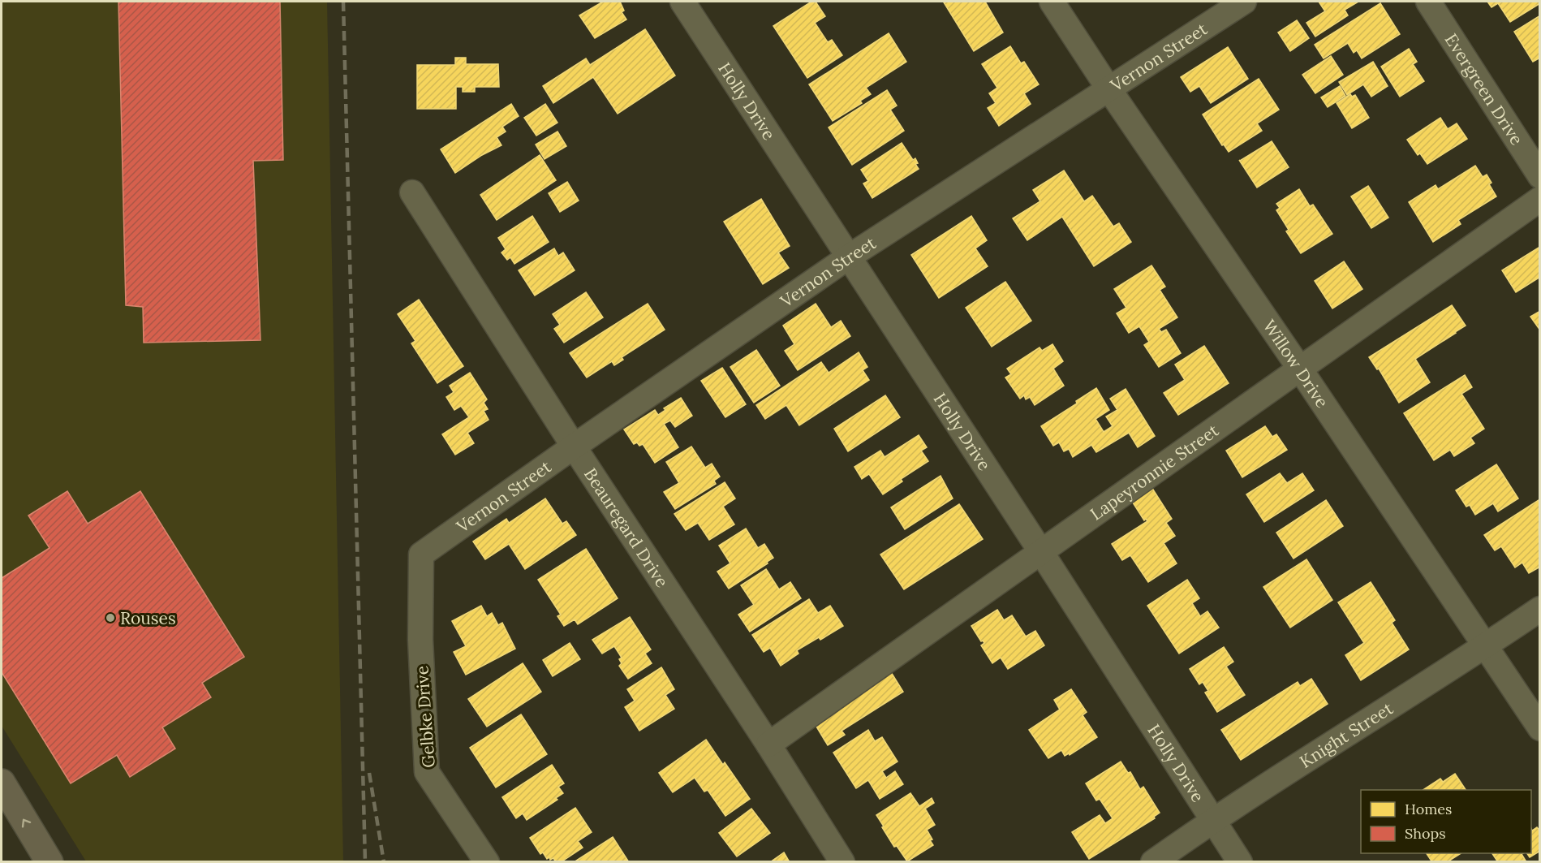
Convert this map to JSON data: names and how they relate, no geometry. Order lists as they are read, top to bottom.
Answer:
{
  "streets": {
    "street": [
      "Vernon Street",
      "Evergreen Drive",
      "Holly Drive",
      "Willow Drive",
      "Lapeyronnie Street",
      "Beauregard Drive",
      "Gelbke Drive",
      "Knight Street"
    ]
  },
  "crossings": [
    ["Vernon Street", "Holly Drive"],
    ["Vernon Street", "Willow Drive"],
    ["Vernon Street", "Beauregard Drive"],
    ["Vernon Street", "Gelbke Drive"],
    ["Holly Drive", "Lapeyronnie Street"],
    ["Holly Drive", "Knight Street"],
    ["Willow Drive", "Lapeyronnie Street"],
    ["Willow Drive", "Knight Street"],
    ["Lapeyronnie Street", "Beauregard Drive"]
  ],
  "places": ["Rouses"],
  "legend": ["Homes", "Shops"]
}
